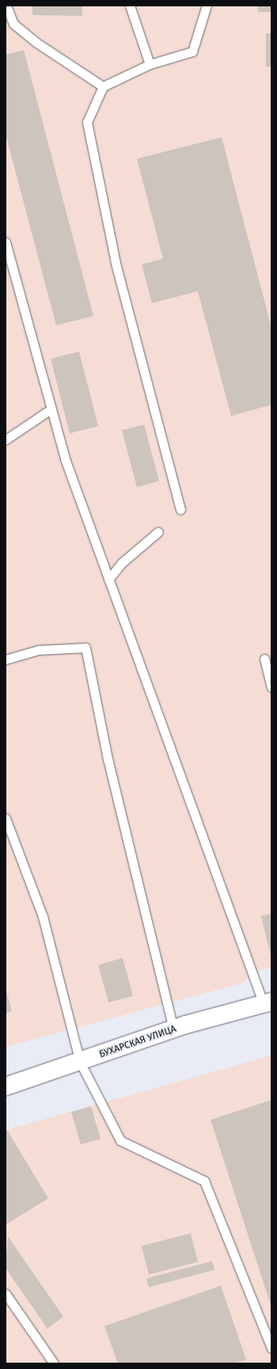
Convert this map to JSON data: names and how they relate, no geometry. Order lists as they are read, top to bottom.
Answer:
{
  "streets": {
    "street": ["БУХАРСКАЯ УЛИЦА"]
  }
}
